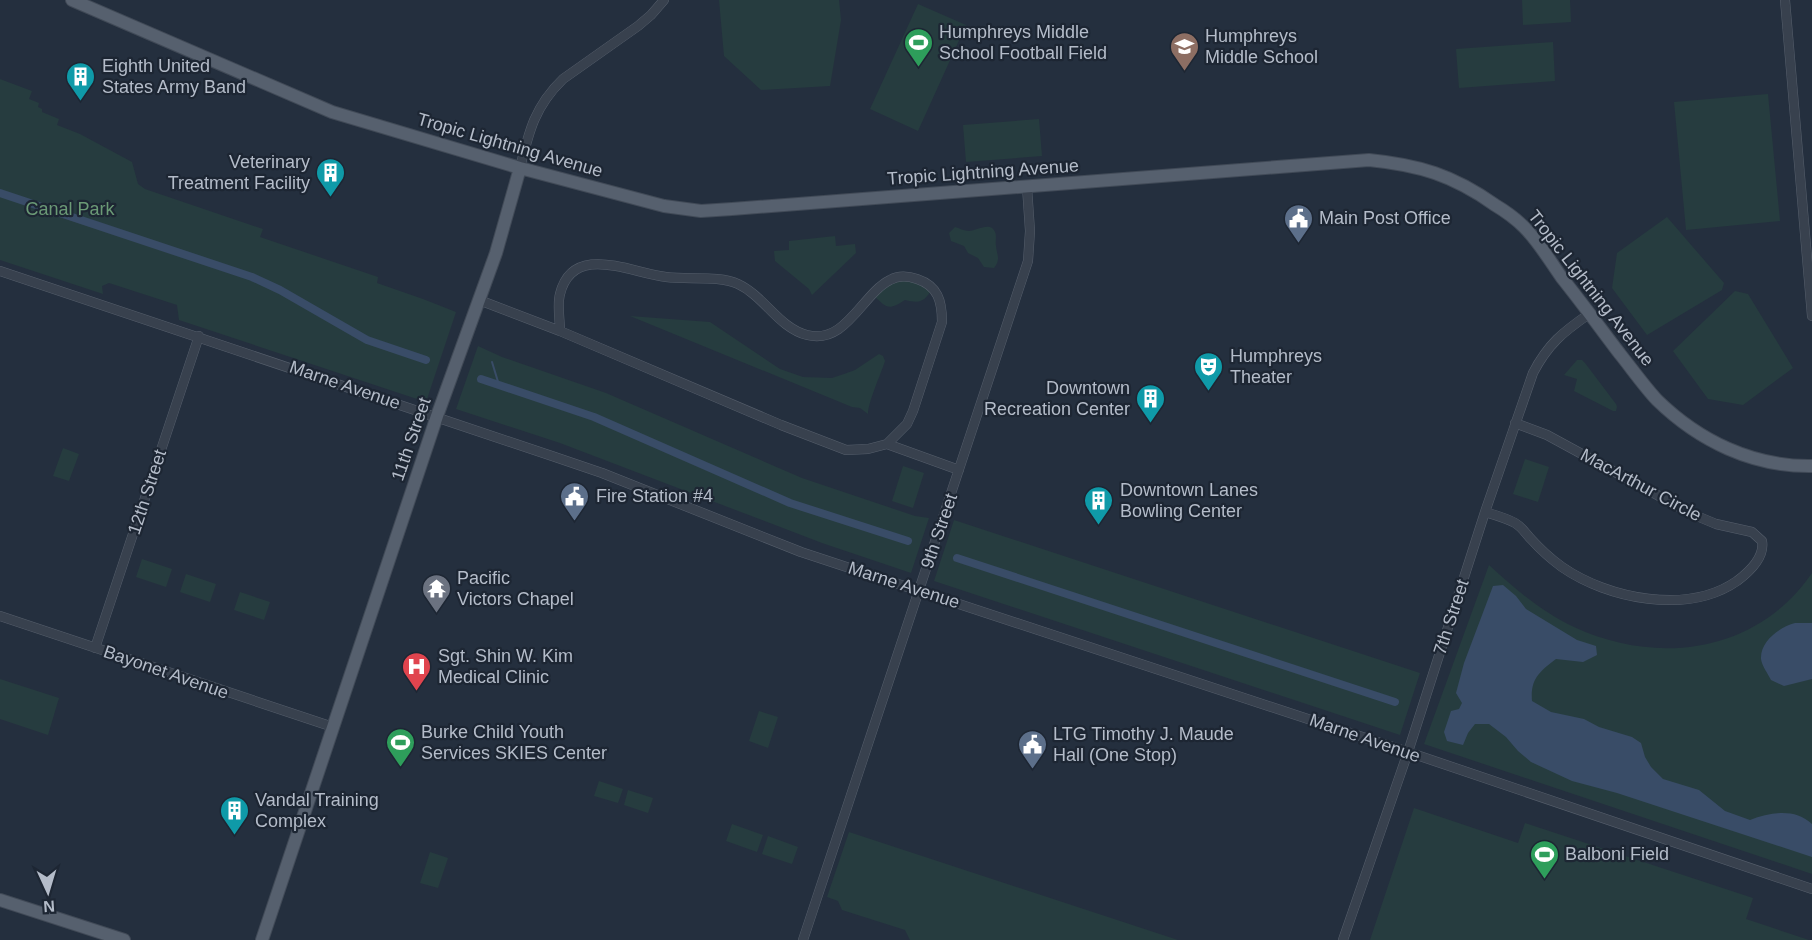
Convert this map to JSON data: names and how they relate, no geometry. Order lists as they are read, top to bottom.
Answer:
{
  "streets": {
    "main road": ["Tropic Lightning Avenue", "11th Street"],
    "street": [
      "Marne Avenue",
      "MacArthur Circle",
      "12th Street",
      "9th Street",
      "7th Street",
      "Bayonet Avenue"
    ]
  },
  "crossings": [
    ["Tropic Lightning Avenue", "11th Street"],
    ["Tropic Lightning Avenue", "9th Street"],
    ["Tropic Lightning Avenue", "7th Street"],
    ["Marne Avenue", "11th Street"],
    ["Marne Avenue", "12th Street"],
    ["Marne Avenue", "9th Street"],
    ["Marne Avenue", "7th Street"],
    ["11th Street", "Bayonet Avenue"],
    ["MacArthur Circle", "7th Street"],
    ["12th Street", "Bayonet Avenue"]
  ],
  "parks": ["Canal Park"],
  "places": {
    "sports": ["Humphreys Middle School Football Field", "Burke Child Youth Services SKIES Center", "Balboni Field"],
    "school or university": ["Humphreys Middle School"],
    "building": [
      "Eighth United States Army Band",
      "Veterinary Treatment Facility",
      "Downtown Recreation Center",
      "Downtown Lanes Bowling Center",
      "Vandal Training Complex"
    ],
    "public building": ["Main Post Office", "Fire Station #4", "LTG Timothy J. Maude Hall (One Stop)"],
    "theatre": ["Humphreys Theater"],
    "temple": ["Pacific Victors Chapel"],
    "hospital": ["Sgt. Shin W. Kim Medical Clinic"]
  },
  "north": "bottom"
}
